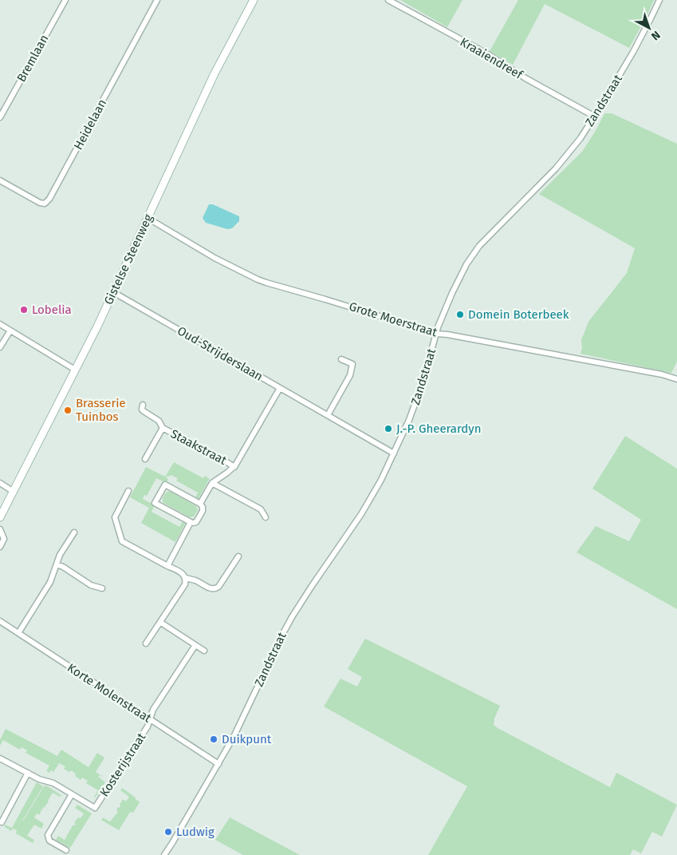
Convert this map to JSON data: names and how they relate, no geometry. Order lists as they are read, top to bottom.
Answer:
{
  "streets": {
    "main road": ["Gistelse Steenweg"],
    "street": [
      "Bremlaan",
      "Kraaiendreef",
      "Zandstraat",
      "Heidelaan",
      "Grote Moerstraat",
      "Oud-Strijderslaan",
      "Staakstraat",
      "Korte Molenstraat",
      "Kosterijstraat"
    ]
  },
  "crossings": [
    ["Kraaiendreef", "Zandstraat"],
    ["Zandstraat", "Grote Moerstraat"],
    ["Zandstraat", "Oud-Strijderslaan"],
    ["Zandstraat", "Korte Molenstraat"],
    ["Gistelse Steenweg", "Grote Moerstraat"],
    ["Gistelse Steenweg", "Oud-Strijderslaan"],
    ["Korte Molenstraat", "Kosterijstraat"]
  ],
  "places": [
    "Lobelia",
    "Domein Boterbeek",
    "Brasserie Tuinbos",
    "J.-P. Gheerardyn",
    "Duikpunt",
    "Ludwig"
  ],
  "north": "bottom right"
}
